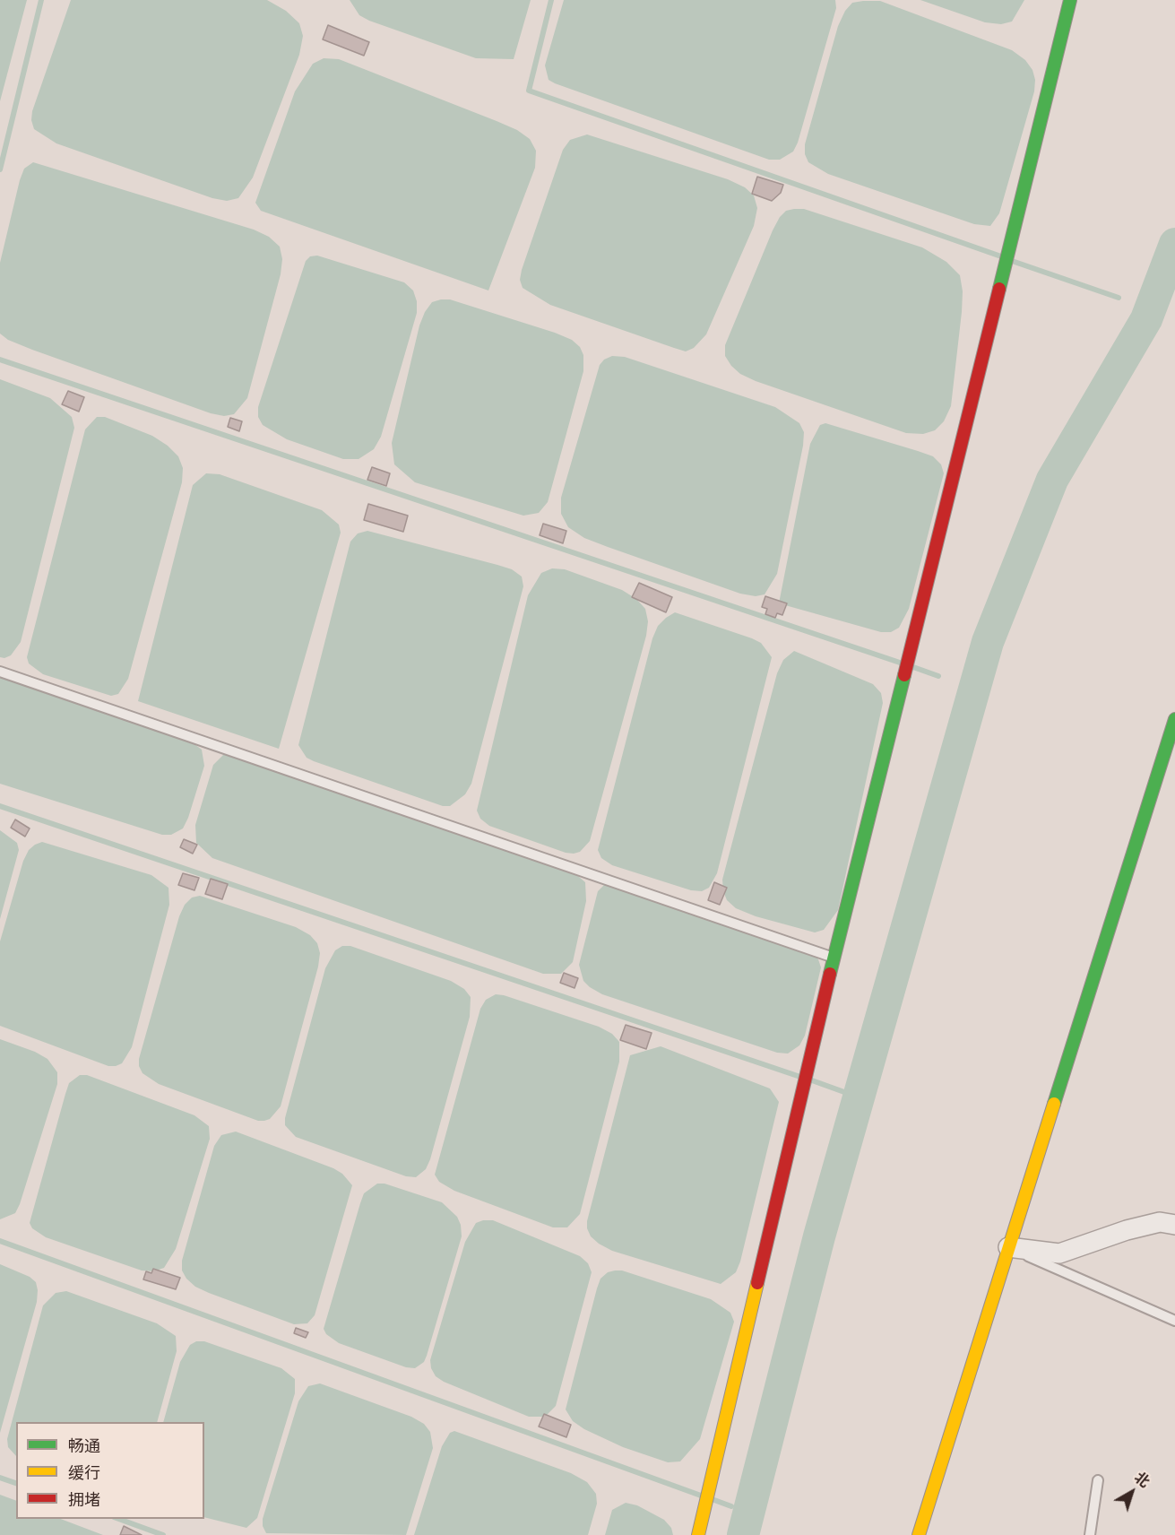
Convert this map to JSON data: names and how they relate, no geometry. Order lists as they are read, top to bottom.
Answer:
{
  "legend": ["畅通", "缓行", "拥堵"],
  "north": "top right"
}
